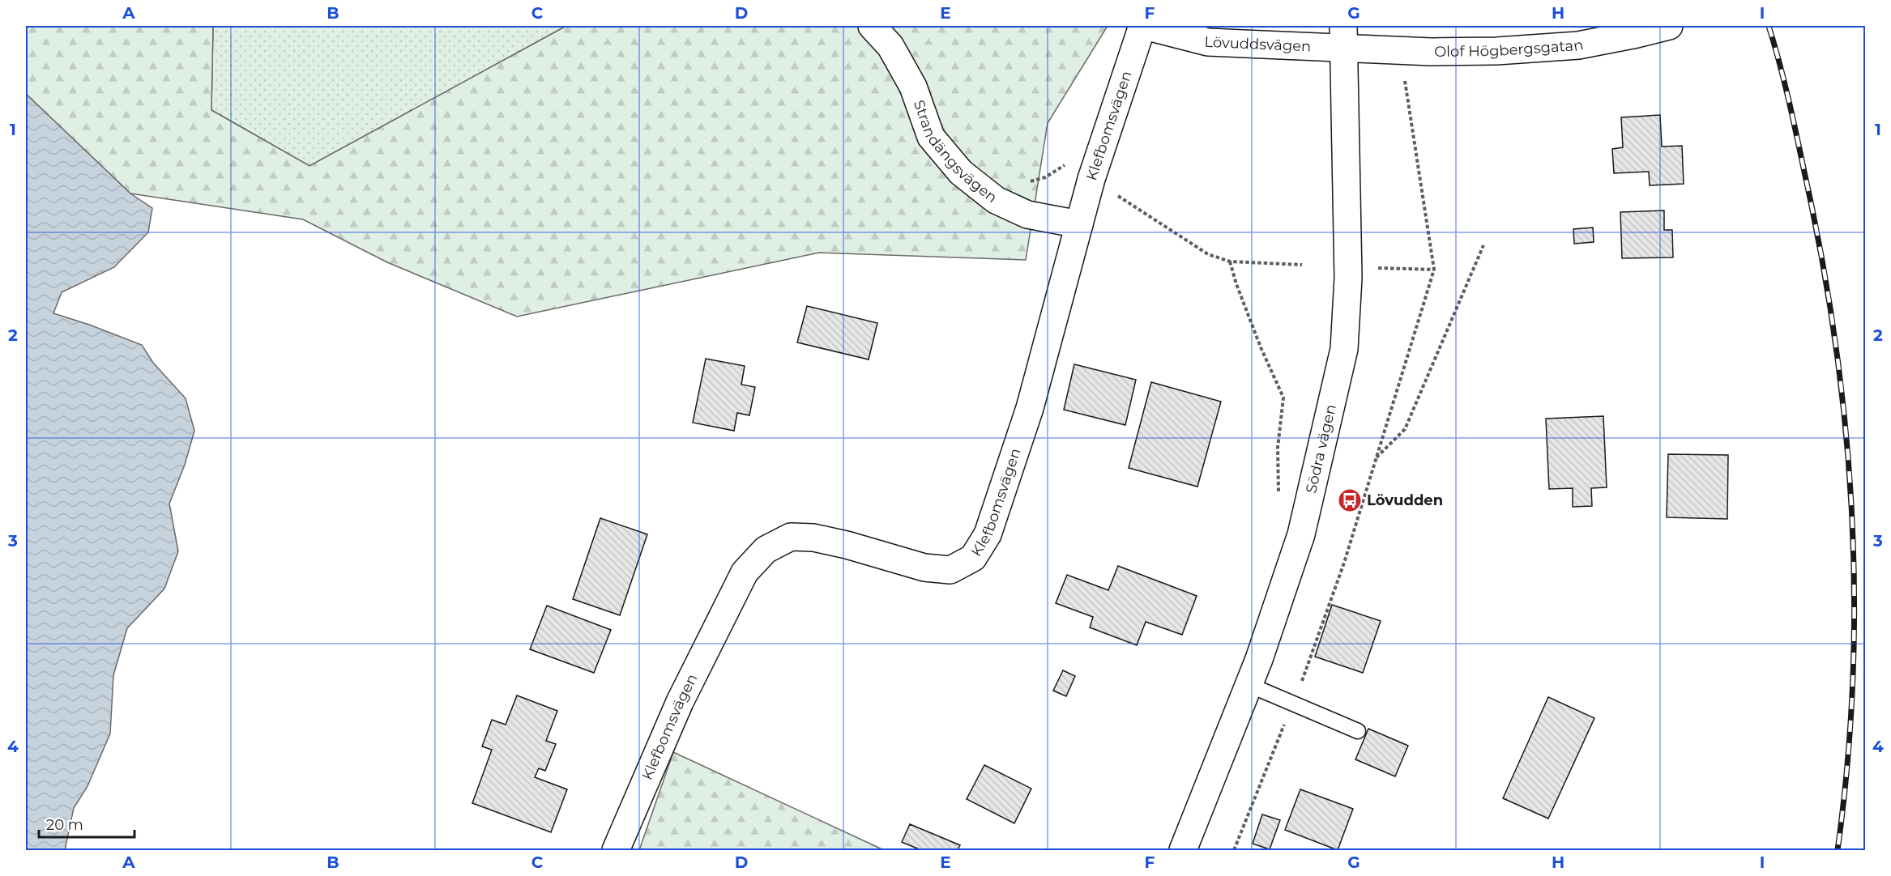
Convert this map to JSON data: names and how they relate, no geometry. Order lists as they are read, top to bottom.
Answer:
{
  "streets": {
    "main road": [
      "Lövuddsvägen",
      "Olof Högbergsgatan",
      "Klefbomsvägen",
      "Strandängsvägen",
      "Södra vägen"
    ]
  },
  "crossings": [
    ["Lövuddsvägen", "Olof Högbergsgatan"],
    ["Lövuddsvägen", "Klefbomsvägen"],
    ["Lövuddsvägen", "Södra vägen"],
    ["Olof Högbergsgatan", "Södra vägen"],
    ["Klefbomsvägen", "Strandängsvägen"]
  ],
  "places": {
    "bus stop": ["Lövudden"]
  },
  "scale_bar": "20 m",
  "grid": {
    "columns": [
      "A",
      "B",
      "C",
      "D",
      "E",
      "F",
      "G",
      "H",
      "I"
    ],
    "rows": [
      "1",
      "2",
      "3",
      "4"
    ]
  }
}
